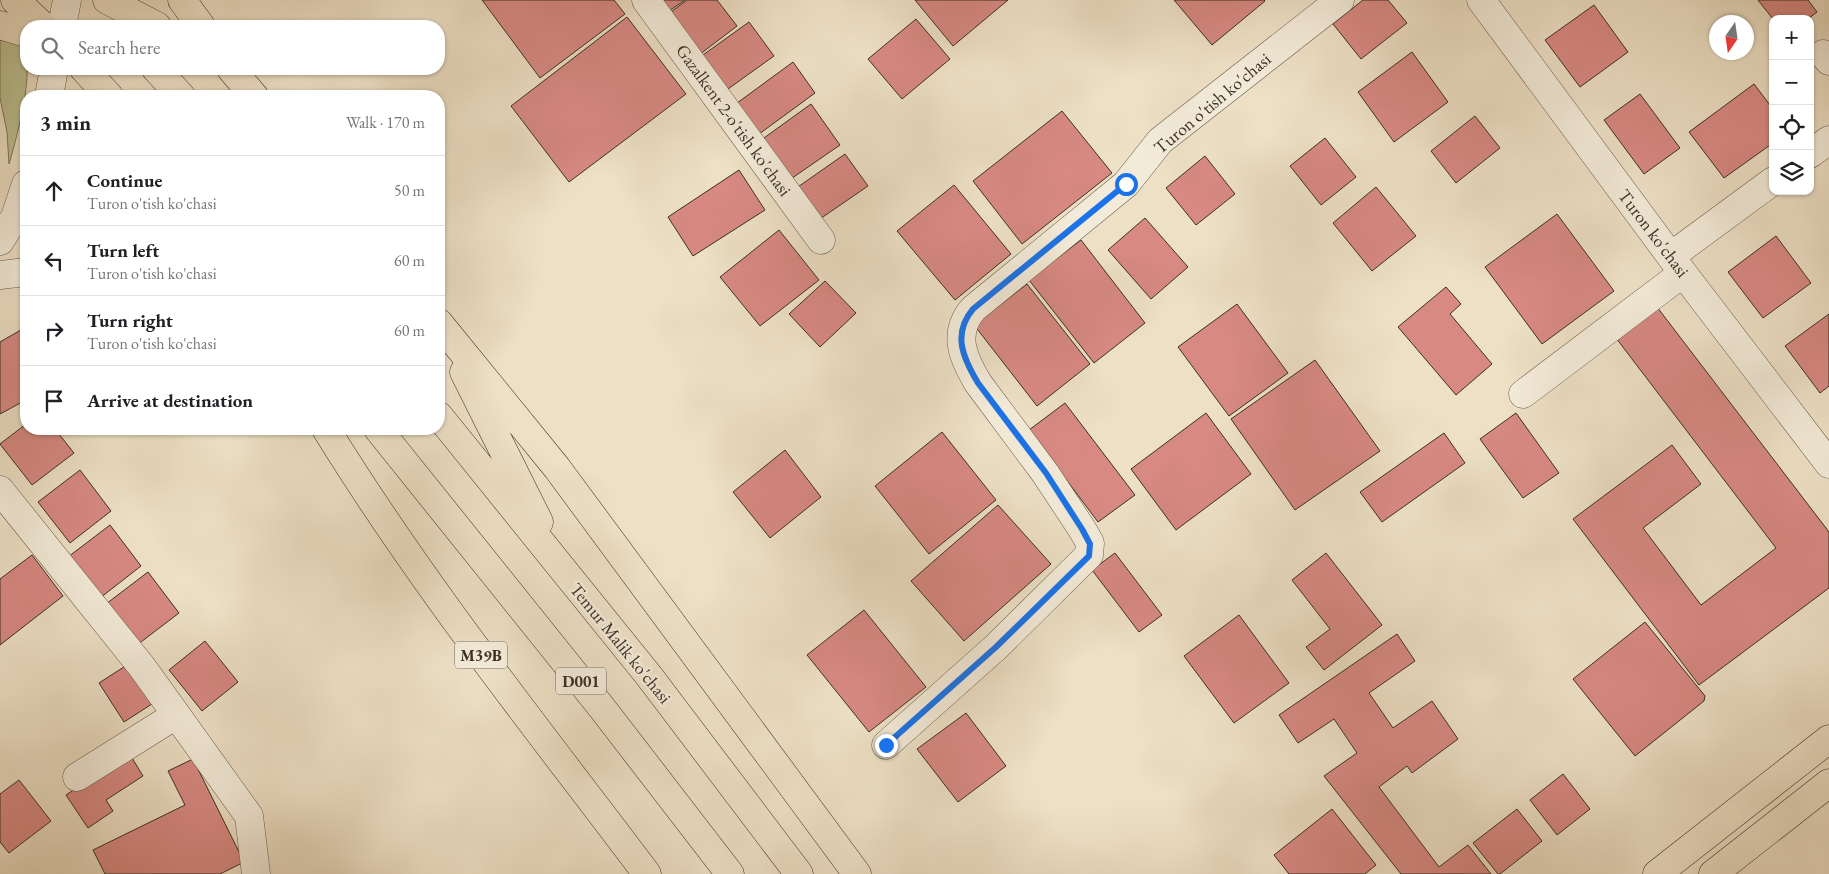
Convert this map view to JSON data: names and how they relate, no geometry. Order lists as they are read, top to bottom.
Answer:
{
  "streets": {
    "main road": ["Temur Malik ko'chasi", "M39B", "D001"],
    "street": ["Turon o'tish ko'chasi", "Gazalkent 2-o'tish ko'chasi", "Turon ko'chasi"]
  },
  "north": "bottom",
  "page": {
    "map_buttons": ["+", "−"],
    "search": "Search here",
    "heading": ["3 min", "Walk · 170 m"],
    "list": [
      ["Continue", "Turon o'tish ko'chasi", "50 m"],
      ["Turn left", "Turon o'tish ko'chasi", "60 m"],
      ["Turn right", "Turon o'tish ko'chasi", "60 m"],
      "Arrive at destination"
    ]
  }
}
